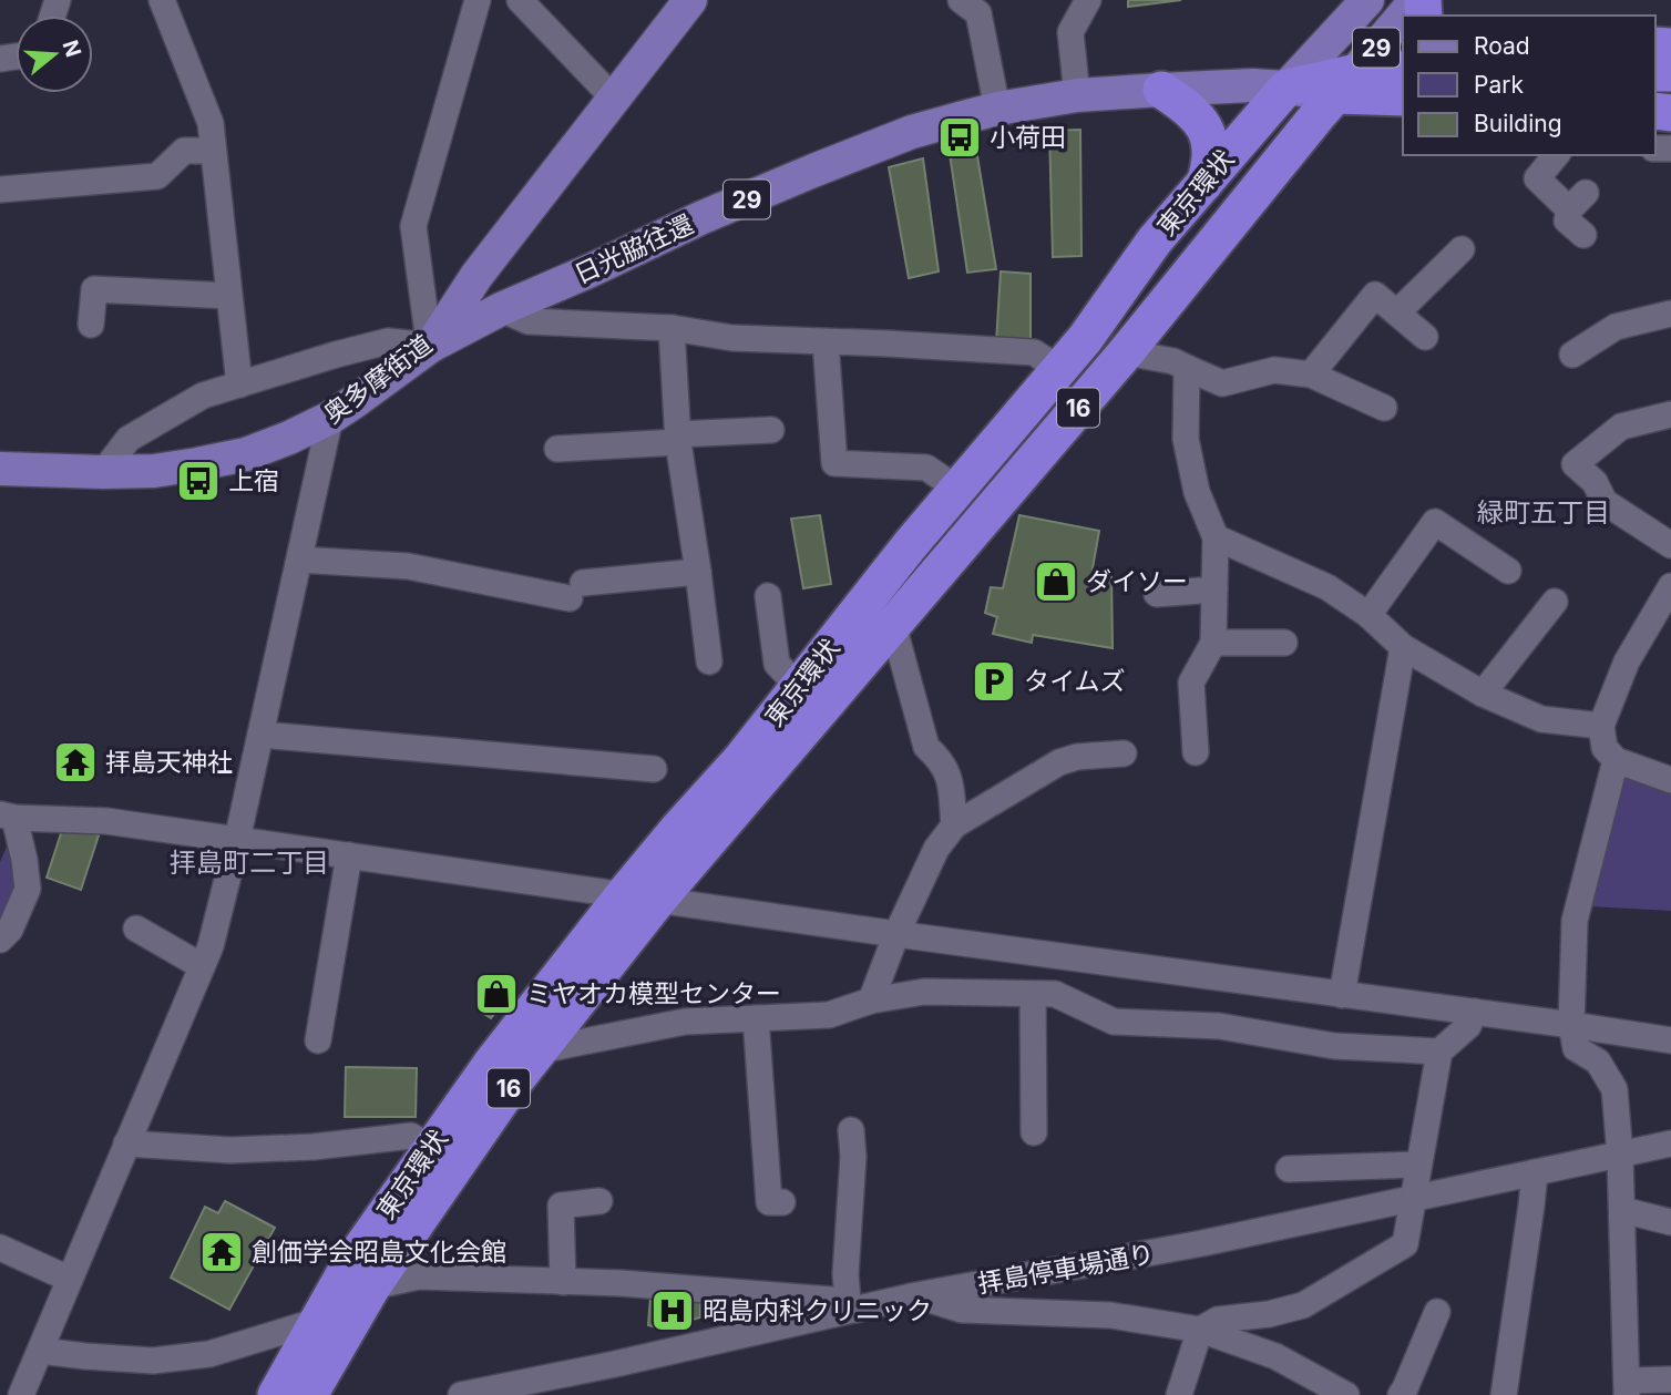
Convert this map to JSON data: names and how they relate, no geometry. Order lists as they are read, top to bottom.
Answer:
{
  "streets": {
    "highway": ["東京環状", "16"],
    "main road": ["29", "日光脇往還", "奥多摩街道"],
    "street": ["拝島停車場通り"]
  },
  "crossings": [
    ["29", "東京環状"],
    ["29", "日光脇往還"],
    ["東京環状", "日光脇往還"],
    ["日光脇往還", "奥多摩街道"]
  ],
  "districts": ["緑町五丁目", "拝島町二丁目"],
  "places": {
    "bus stop": ["小荷田", "上宿"],
    "shop": ["ダイソー", "ミヤオカ模型センター"],
    "parking": ["タイムズ"],
    "temple": ["拝島天神社", "創価学会昭島文化会館"],
    "hospital": ["昭島内科クリニック"]
  },
  "legend": ["Road", "Park", "Building"],
  "north": "right"
}
